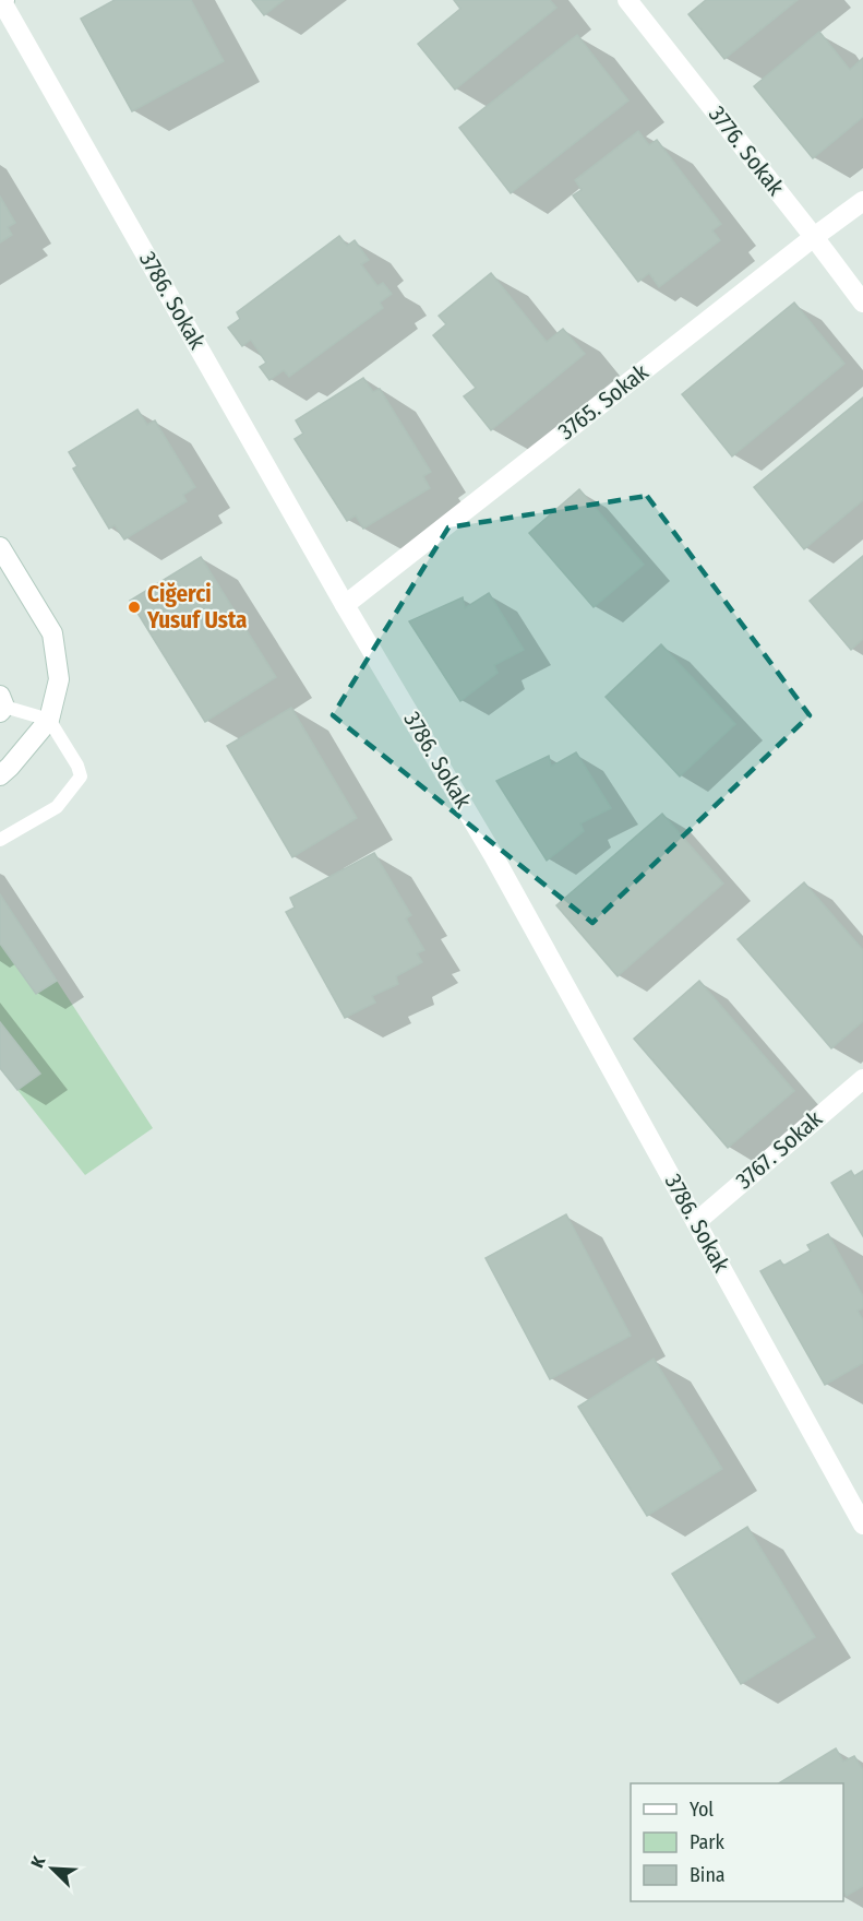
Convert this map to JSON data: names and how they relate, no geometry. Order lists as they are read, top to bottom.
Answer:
{
  "streets": {
    "street": [
      "3776. Sokak",
      "3786. Sokak",
      "3765. Sokak",
      "3767. Sokak"
    ]
  },
  "crossings": [
    ["3776. Sokak", "3765. Sokak"],
    ["3786. Sokak", "3765. Sokak"],
    ["3786. Sokak", "3767. Sokak"]
  ],
  "places": ["Ciğerci Yusuf Usta"],
  "legend": ["Yol", "Park", "Bina"],
  "north": "top left"
}
